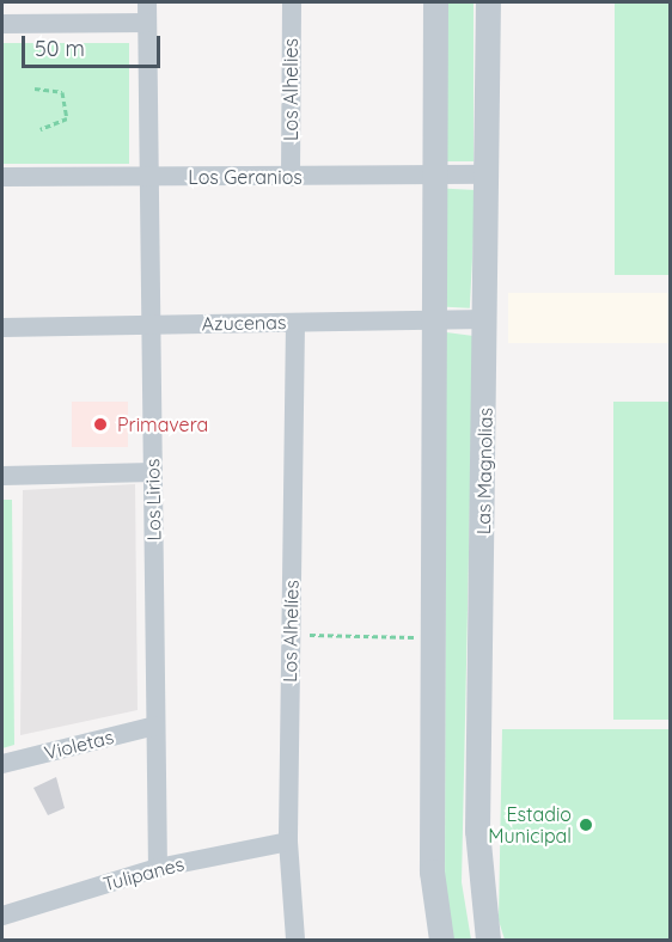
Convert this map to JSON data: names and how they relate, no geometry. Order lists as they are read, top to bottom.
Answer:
{
  "streets": {
    "street": [
      "Los Alhelies",
      "Los Geranios",
      "Azucenas",
      "Las Magnolias",
      "Los Lirios",
      "Los Alhelíes",
      "Violetas",
      "Tulipanes"
    ]
  },
  "crossings": [
    ["Los Alhelies", "Los Geranios"],
    ["Los Geranios", "Las Magnolias"],
    ["Los Geranios", "Los Lirios"],
    ["Azucenas", "Las Magnolias"],
    ["Azucenas", "Los Lirios"],
    ["Azucenas", "Los Alhelíes"],
    ["Los Lirios", "Violetas"],
    ["Los Lirios", "Tulipanes"],
    ["Los Alhelíes", "Tulipanes"]
  ],
  "places": ["Primavera", "Estadio Municipal"],
  "scale_bar": "50 m"
}
